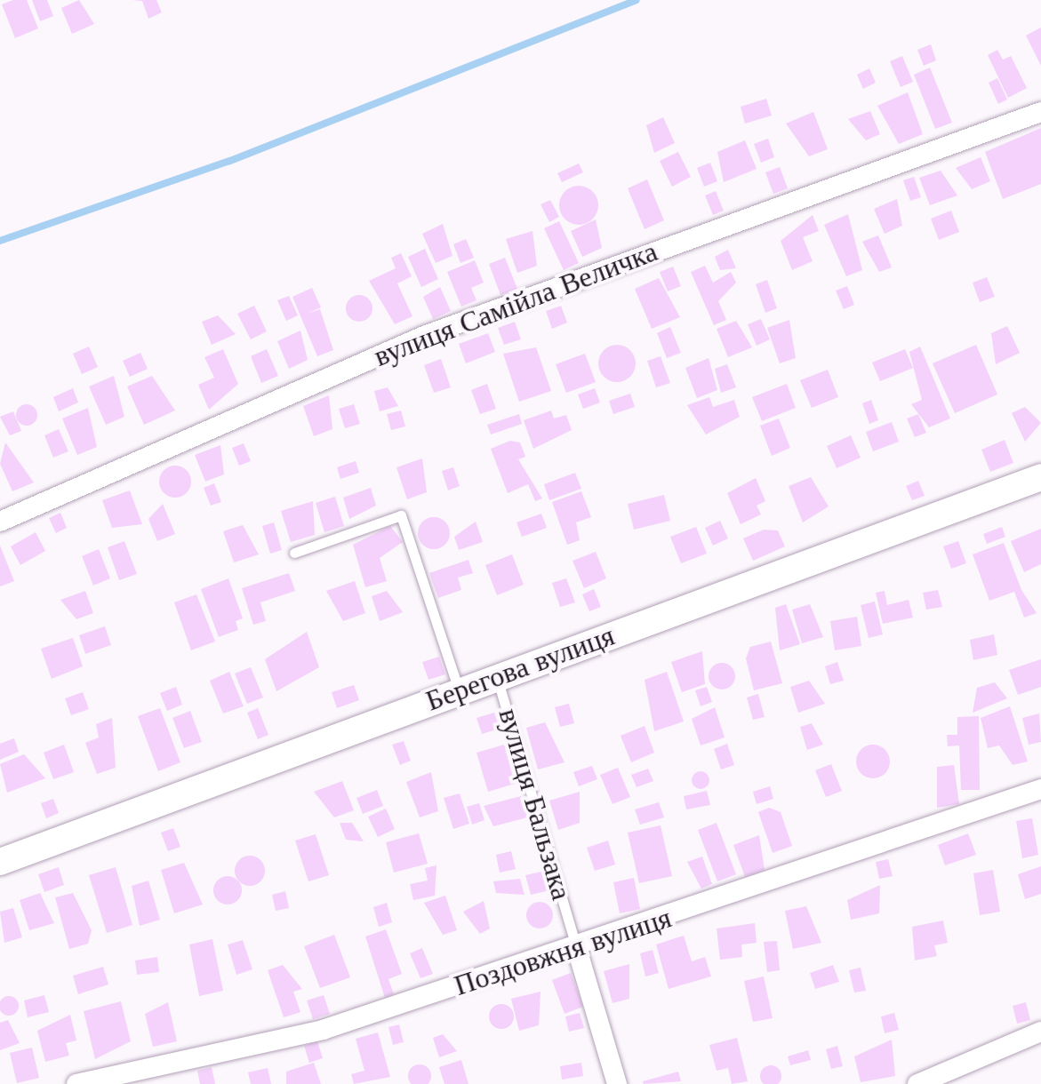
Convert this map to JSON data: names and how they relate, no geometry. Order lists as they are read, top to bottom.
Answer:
{
  "streets": {
    "street": [
      "вулиця Самійла Величка",
      "Берегова вулиця",
      "вулиця Бальзака",
      "Поздовжня вулиця"
    ]
  },
  "crossings": [
    ["Берегова вулиця", "вулиця Бальзака"],
    ["вулиця Бальзака", "Поздовжня вулиця"]
  ]
}
